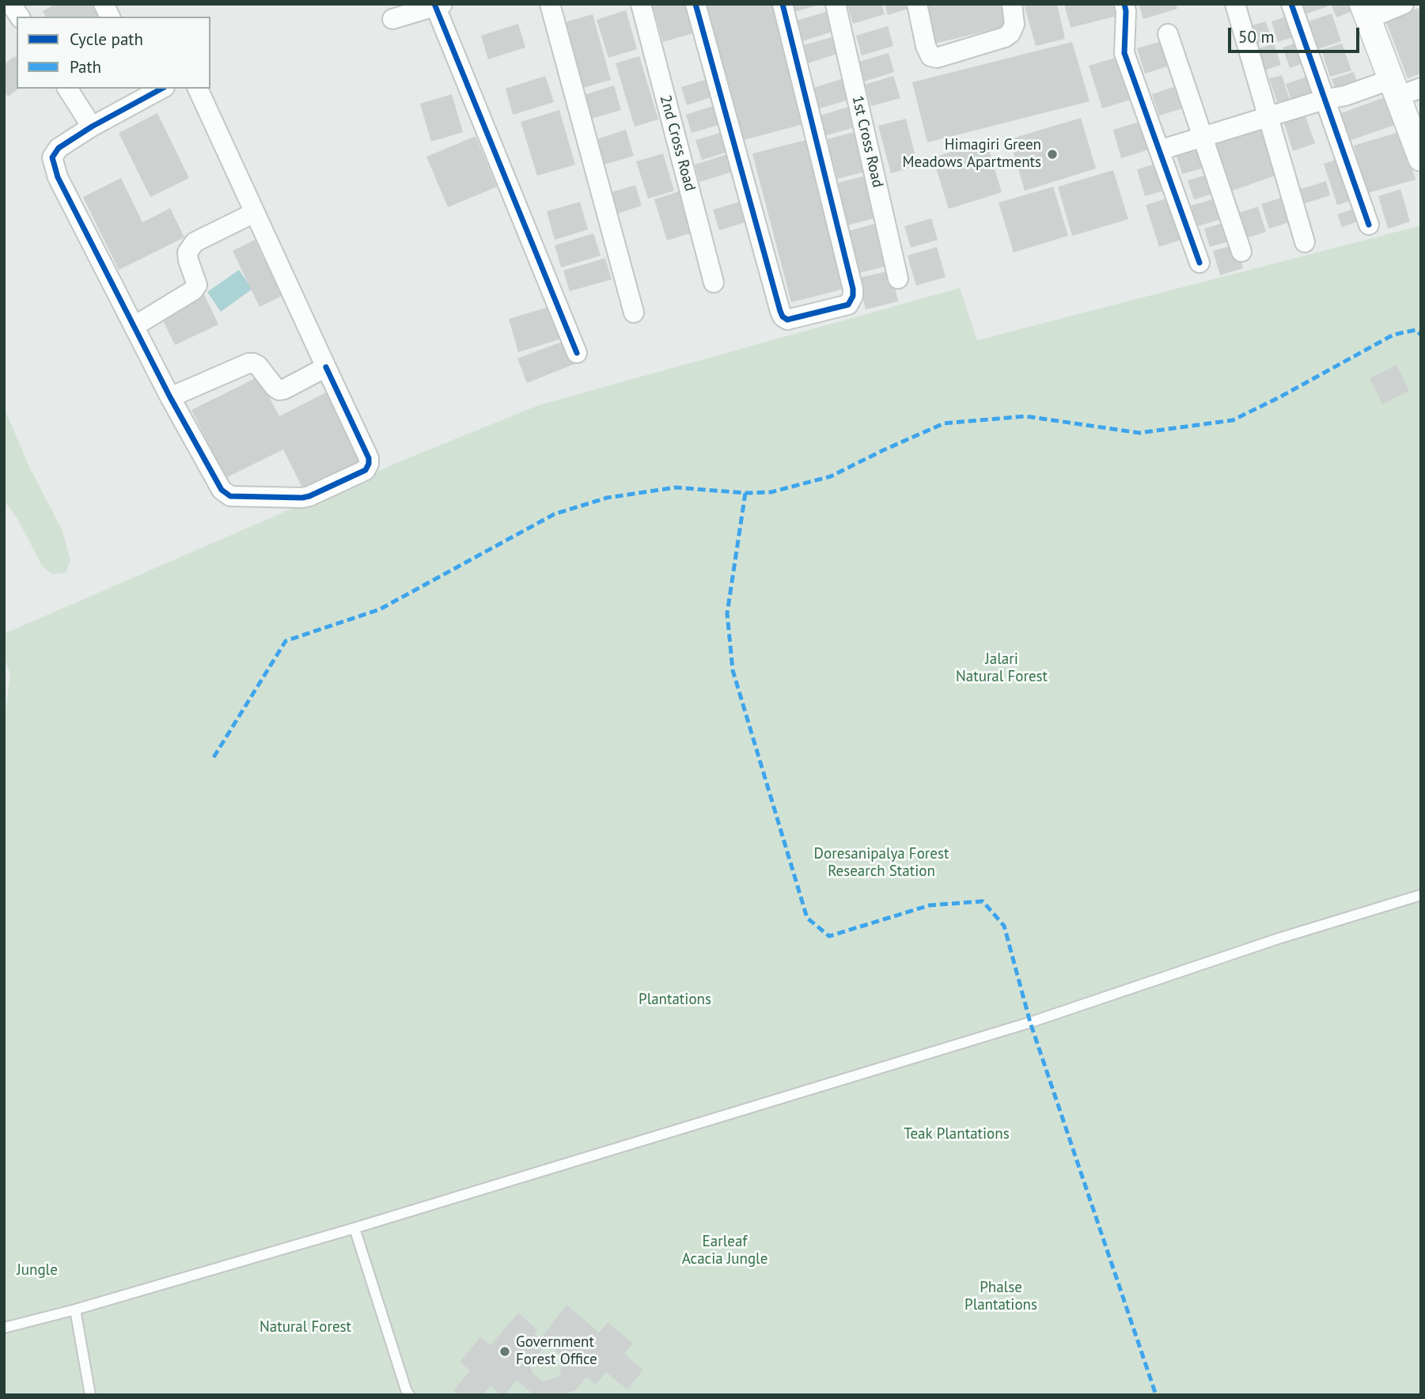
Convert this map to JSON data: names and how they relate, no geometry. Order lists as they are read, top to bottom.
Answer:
{
  "streets": {
    "street": ["1st Cross Road", "2nd Cross Road"]
  },
  "parks": [
    "Jalari Natural Forest",
    "Doresanipalya Forest Research Station",
    "Plantations",
    "Teak Plantations",
    "Earleaf Acacia Jungle",
    "Jungle",
    "Phalse Plantations",
    "Natural Forest"
  ],
  "places": ["Himagiri Green Meadows Apartments", "Government Forest Office"],
  "legend": ["Cycle path", "Path"],
  "scale_bar": "50 m"
}
